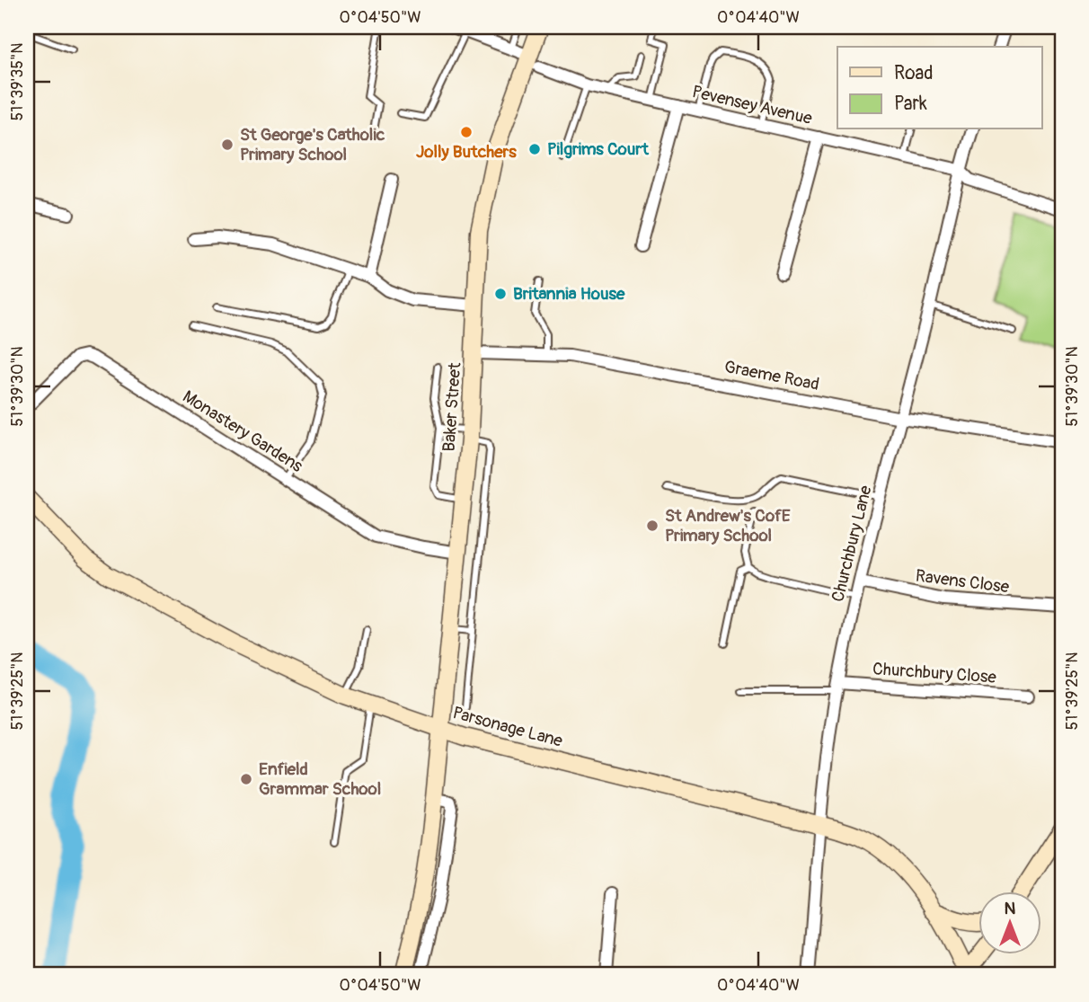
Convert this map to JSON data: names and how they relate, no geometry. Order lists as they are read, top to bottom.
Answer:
{
  "streets": {
    "street": [
      "Pevensey Avenue",
      "Graeme Road",
      "Baker Street",
      "Monastery Gardens",
      "Churchbury Lane",
      "Ravens Close",
      "Churchbury Close",
      "Parsonage Lane"
    ]
  },
  "crossings": [
    ["Pevensey Avenue", "Baker Street"],
    ["Pevensey Avenue", "Churchbury Lane"],
    ["Graeme Road", "Baker Street"],
    ["Graeme Road", "Churchbury Lane"],
    ["Baker Street", "Monastery Gardens"],
    ["Baker Street", "Parsonage Lane"],
    ["Churchbury Lane", "Ravens Close"],
    ["Churchbury Lane", "Churchbury Close"],
    ["Churchbury Lane", "Parsonage Lane"]
  ],
  "places": [
    "Jolly Butchers",
    "St George's Catholic Primary School",
    "Pilgrims Court",
    "Britannia House",
    "St Andrew's CofE Primary School",
    "Enfield Grammar School"
  ],
  "legend": ["Road", "Park"],
  "north": "top",
  "coordinates": [
    "0°04'50\"W",
    "0°04'40\"W",
    "51°39'35\"N",
    "51°39'30\"N",
    "51°39'25\"N"
  ]
}
